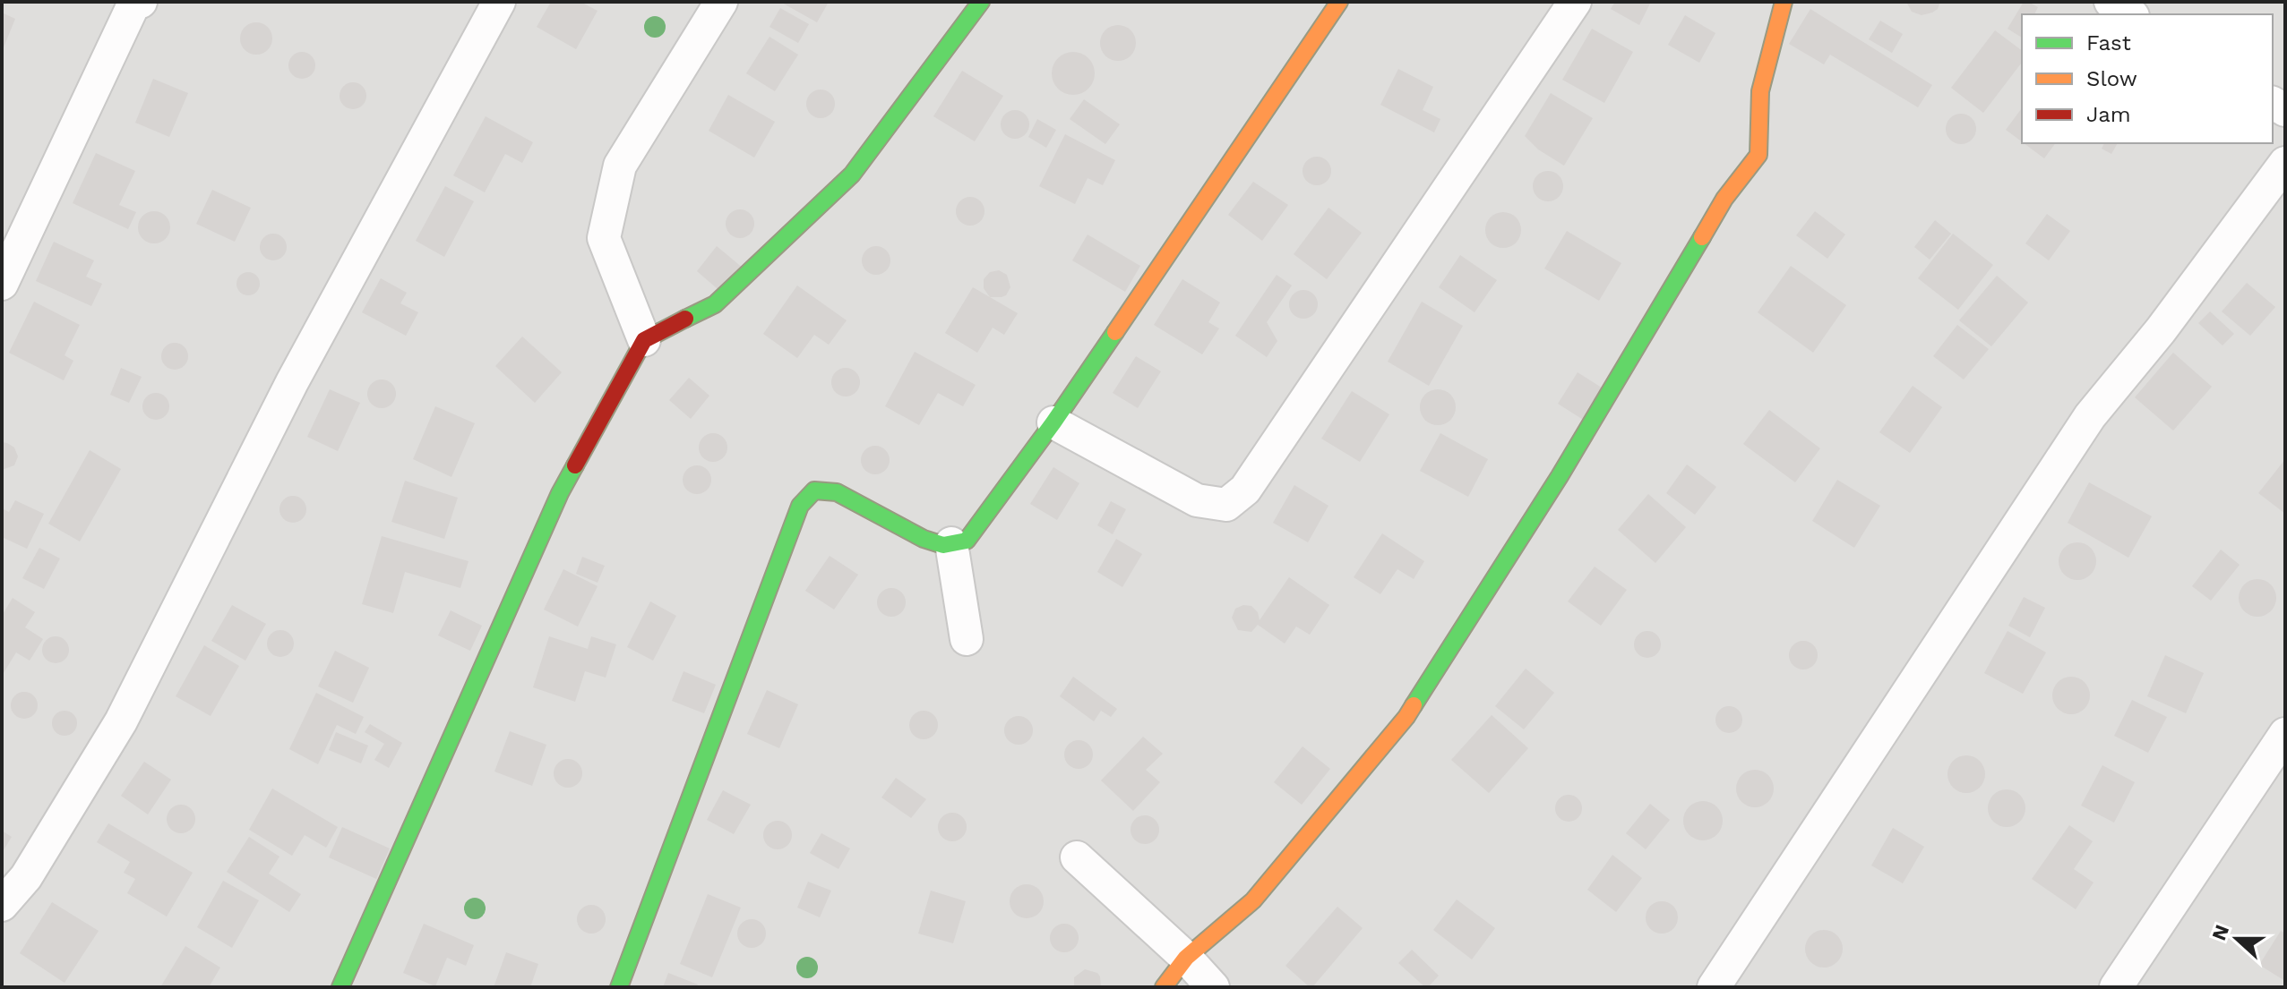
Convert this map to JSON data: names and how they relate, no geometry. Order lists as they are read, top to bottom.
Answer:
{
  "legend": ["Fast", "Slow", "Jam"],
  "north": "left"
}
